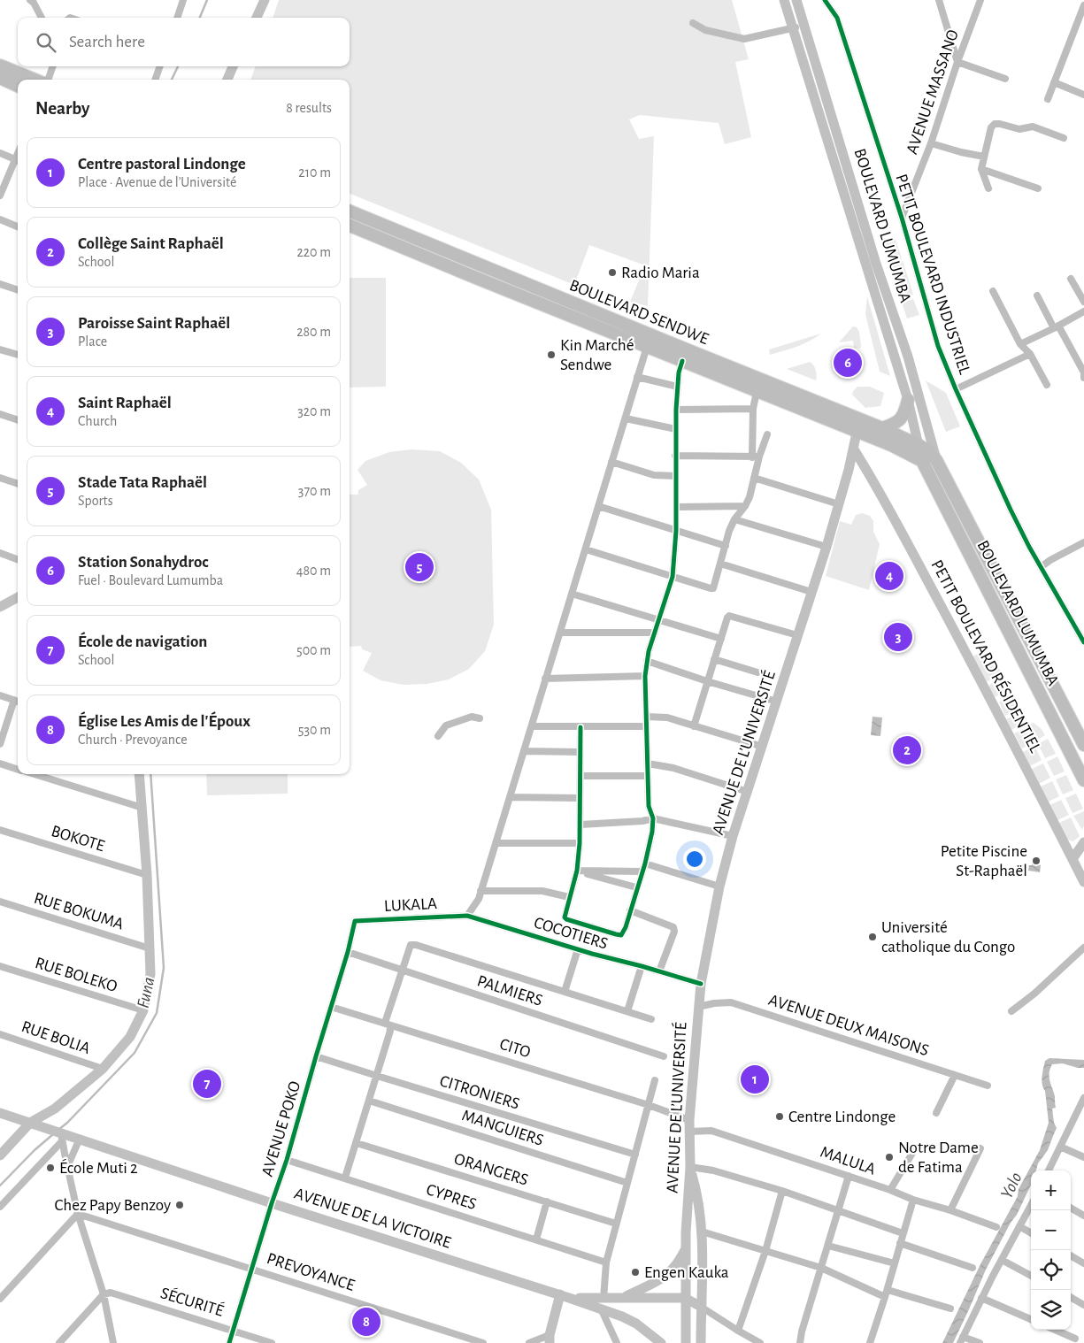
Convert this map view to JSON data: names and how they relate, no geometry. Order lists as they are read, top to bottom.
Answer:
{
  "streets": {
    "highway": ["BOULEVARD LUMUMBA", "BOULEVARD SENDWE"],
    "main road": ["PETIT BOULEVARD RÉSIDENTIEL", "AVENUE DE L’UNIVERSITÉ", "AVENUE DE LA VICTOIRE"],
    "street": [
      "AVENUE MASSANO",
      "PETIT BOULEVARD INDUSTRIEL",
      "BOKOTE",
      "LUKALA",
      "RUE BOKUMA",
      "COCOTIERS",
      "RUE BOLEKO",
      "PALMIERS",
      "AVENUE DEUX MAISONS",
      "RUE BOLIA",
      "CITO",
      "CITRONIERS",
      "MANGUIERS",
      "AVENUE POKO",
      "MALULA",
      "ORANGERS",
      "CYPRES",
      "PREVOYANCE",
      "SÉCURITÉ"
    ]
  },
  "crossings": [
    ["AVENUE MASSANO", "PETIT BOULEVARD INDUSTRIEL"],
    ["BOULEVARD LUMUMBA", "BOULEVARD SENDWE"],
    ["BOULEVARD SENDWE", "AVENUE DE L’UNIVERSITÉ"],
    ["PETIT BOULEVARD RÉSIDENTIEL", "AVENUE DE L’UNIVERSITÉ"],
    ["AVENUE DE L’UNIVERSITÉ", "COCOTIERS"],
    ["AVENUE DE L’UNIVERSITÉ", "AVENUE DEUX MAISONS"],
    ["AVENUE DE L’UNIVERSITÉ", "CITO"],
    ["AVENUE DE L’UNIVERSITÉ", "MALULA"],
    ["LUKALA", "COCOTIERS"],
    ["LUKALA", "AVENUE POKO"],
    ["PALMIERS", "AVENUE POKO"],
    ["CITO", "AVENUE POKO"],
    ["CITRONIERS", "AVENUE POKO"],
    ["AVENUE POKO", "CYPRES"],
    ["AVENUE POKO", "AVENUE DE LA VICTOIRE"],
    ["AVENUE POKO", "PREVOYANCE"],
    ["AVENUE POKO", "SÉCURITÉ"]
  ],
  "water": ["Funa", "Yolo"],
  "places": [
    "Radio Maria",
    "Kin Marché Sendwe",
    "Petite Piscine St-Raphaël",
    "Université catholique du Congo",
    "Centre Lindonge",
    "Notre Dame de Fatima",
    "École Muti 2",
    "Chez Papy Benzoy",
    "Engen Kauka"
  ],
  "page": {
    "search": "Search here",
    "heading": ["Nearby", "8 results"],
    "list": [
      {
        "mark": "1",
        "name": "Centre pastoral Lindonge",
        "note": "Place · Avenue de l’Université",
        "value": "210 m"
      },
      {
        "mark": "2",
        "name": "Collège Saint Raphaël",
        "note": "School",
        "value": "220 m"
      },
      {
        "mark": "3",
        "name": "Paroisse Saint Raphaël",
        "note": "Place",
        "value": "280 m"
      },
      {
        "mark": "4",
        "name": "Saint Raphaël",
        "note": "Church",
        "value": "320 m"
      },
      {
        "mark": "5",
        "name": "Stade Tata Raphaël",
        "note": "Sports",
        "value": "370 m"
      },
      {
        "mark": "6",
        "name": "Station Sonahydroc",
        "note": "Fuel · Boulevard Lumumba",
        "value": "480 m"
      },
      {
        "mark": "7",
        "name": "École de navigation",
        "note": "School",
        "value": "500 m"
      },
      {
        "mark": "8",
        "name": "Église Les Amis de l'Époux",
        "note": "Church · Prevoyance",
        "value": "530 m"
      }
    ],
    "pins": [
      "6",
      "5",
      "4",
      "3",
      "2",
      "1",
      "7",
      "8"
    ],
    "map_buttons": ["+", "−"]
  }
}
